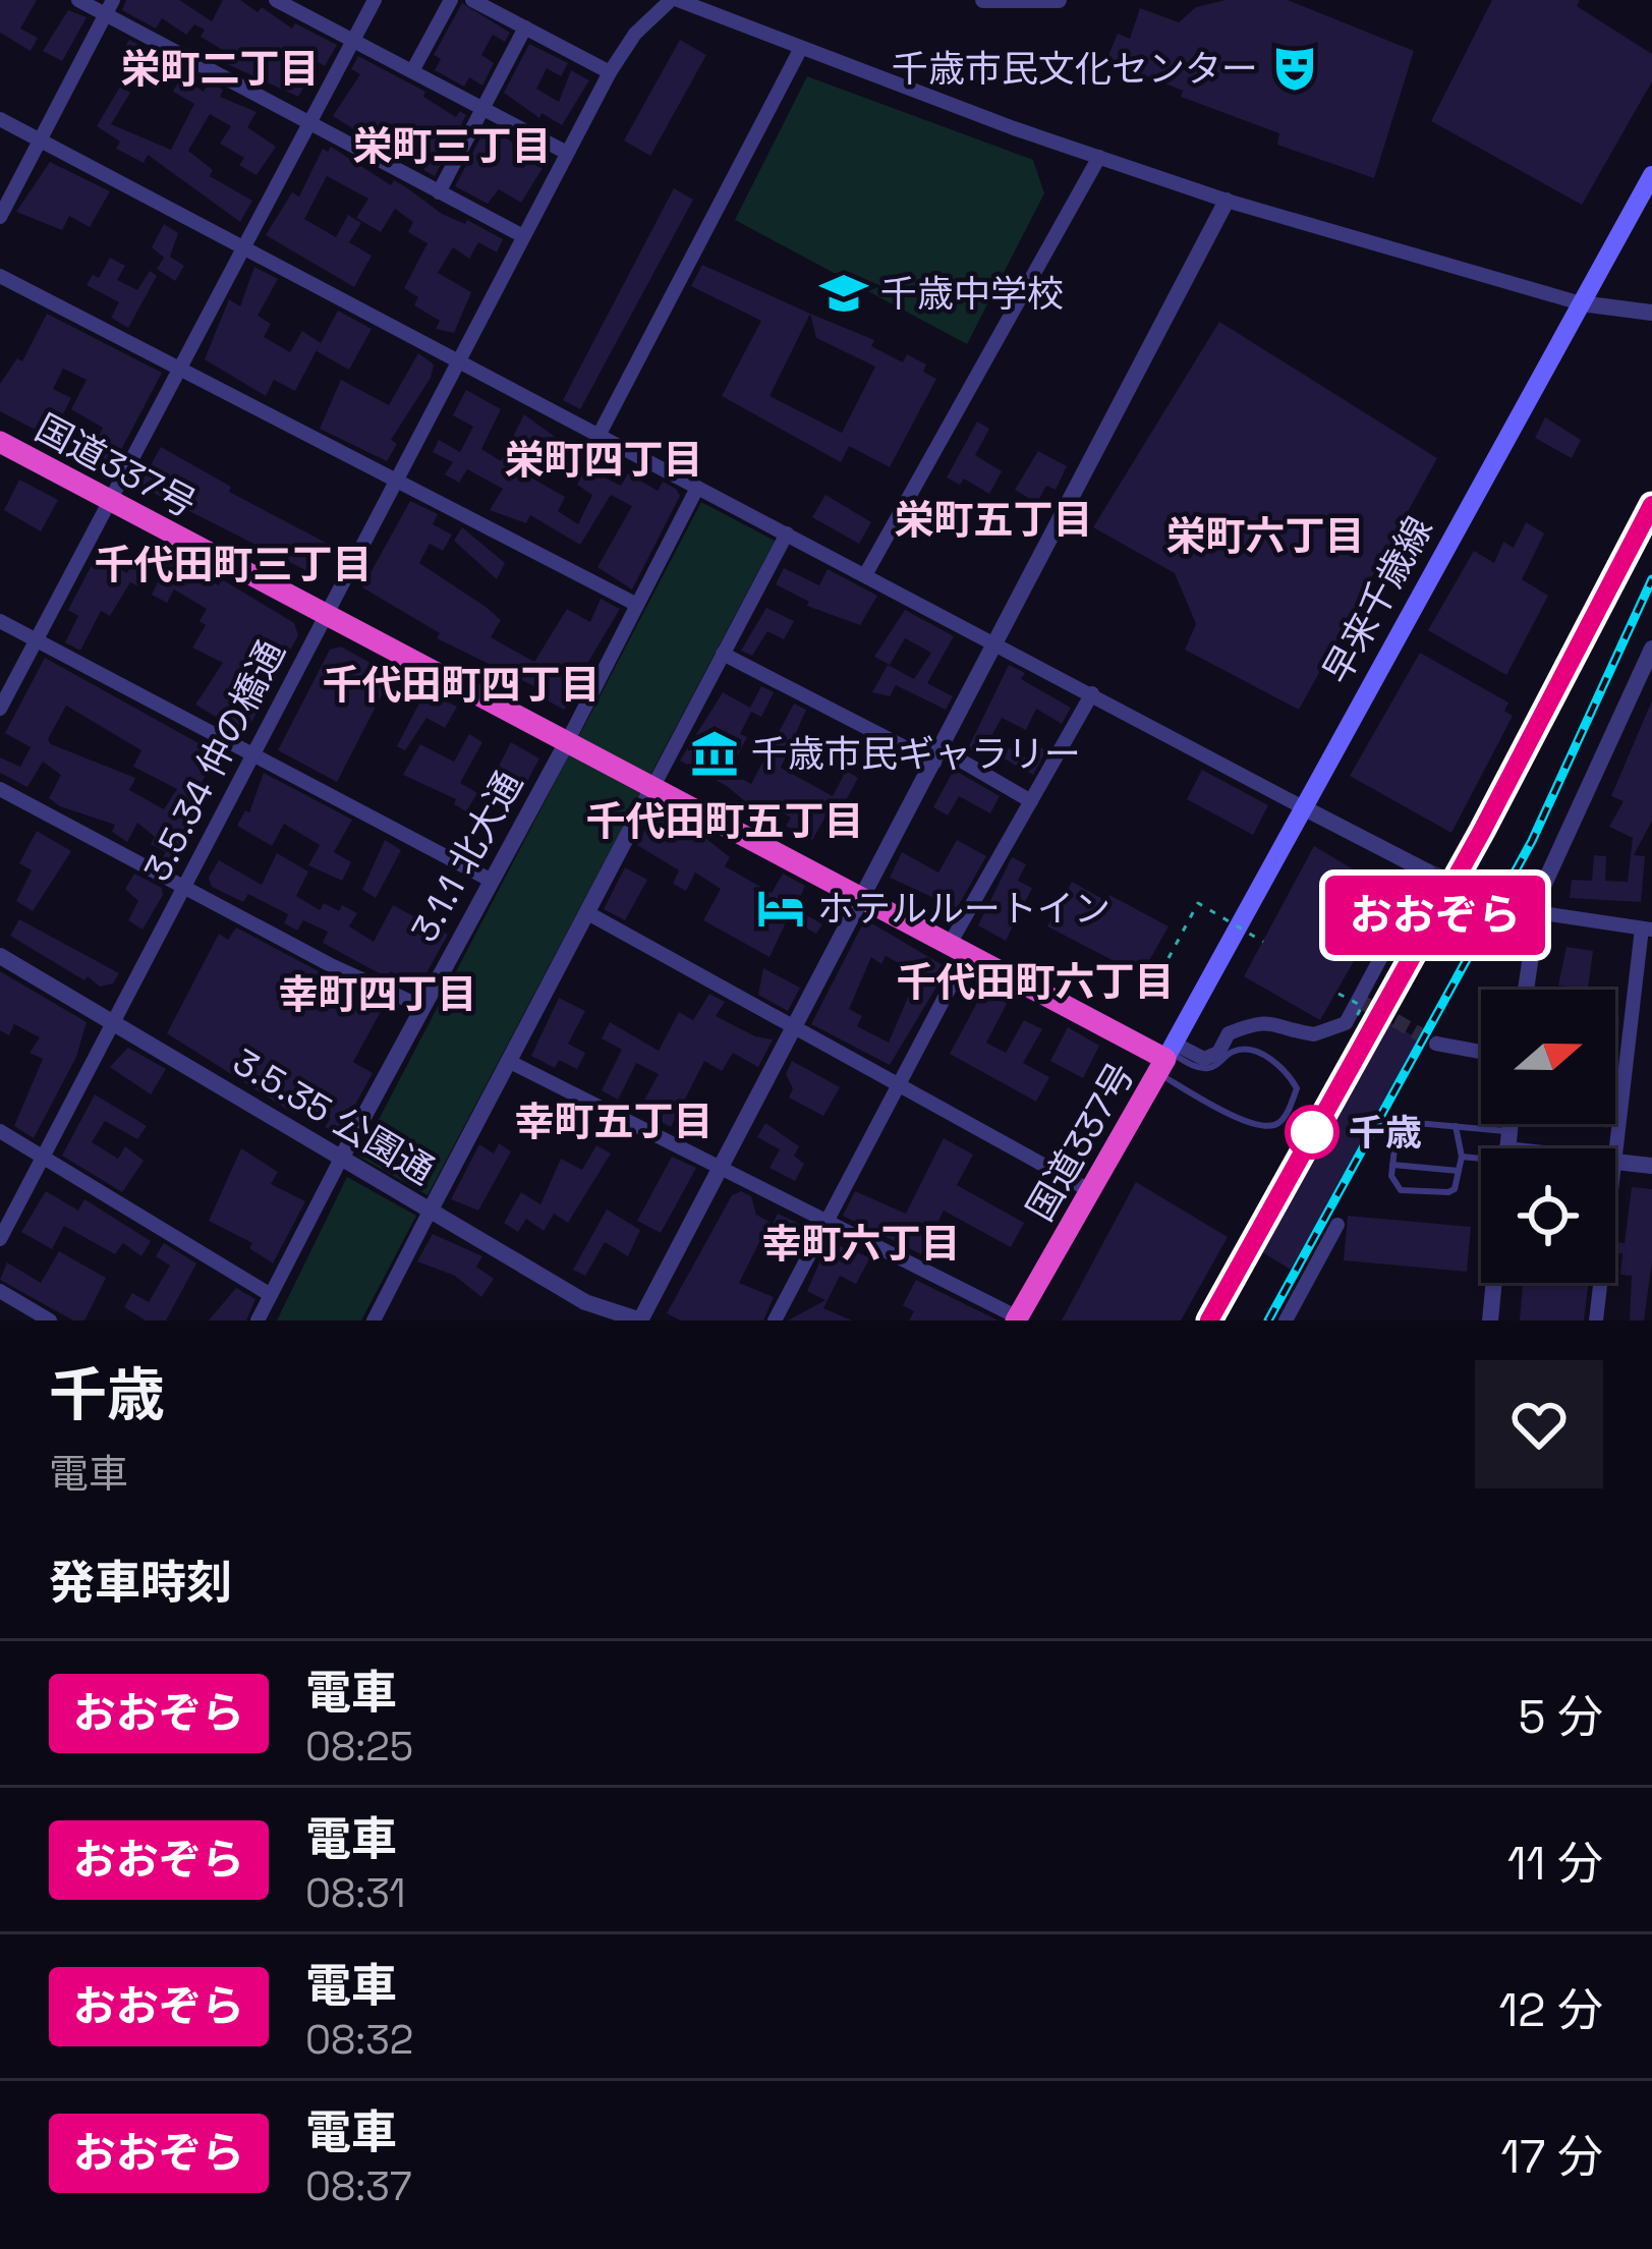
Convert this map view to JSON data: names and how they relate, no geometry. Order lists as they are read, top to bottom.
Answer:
{
  "streets": {
    "highway": ["国道337号"],
    "main road": ["早来千歳線"],
    "street": ["3.5.34 仲の橋通", "3.1.1 北大通", "3.5.35 公園通"]
  },
  "crossings": [
    ["国道337号", "早来千歳線"],
    ["国道337号", "3.5.34 仲の橋通"],
    ["国道337号", "3.1.1 北大通"],
    ["3.5.34 仲の橋通", "3.5.35 公園通"],
    ["3.1.1 北大通", "3.5.35 公園通"]
  ],
  "districts": [
    "栄町二丁目",
    "栄町三丁目",
    "栄町四丁目",
    "栄町五丁目",
    "栄町六丁目",
    "千代田町三丁目",
    "千代田町四丁目",
    "千代田町五丁目",
    "千代田町六丁目",
    "幸町四丁目",
    "幸町五丁目",
    "幸町六丁目"
  ],
  "places": {
    "theatre": ["千歳市民文化センター"],
    "school or university": ["千歳中学校"],
    "museum": ["千歳市民ギャラリー"],
    "hotel": ["ホテルルートイン"],
    "other": ["千歳"]
  },
  "north": "right",
  "page": {
    "on_map": "おおぞら",
    "heading": [
      ["千歳", "電車"],
      "発車時刻"
    ],
    "list": [
      {
        "mark": "おおぞら",
        "name": "電車",
        "note": "08:25",
        "value": "5 分"
      },
      {
        "mark": "おおぞら",
        "name": "電車",
        "note": "08:31",
        "value": "11 分"
      },
      {
        "mark": "おおぞら",
        "name": "電車",
        "note": "08:32",
        "value": "12 分"
      },
      {
        "mark": "おおぞら",
        "name": "電車",
        "note": "08:37",
        "value": "17 分"
      }
    ]
  }
}
